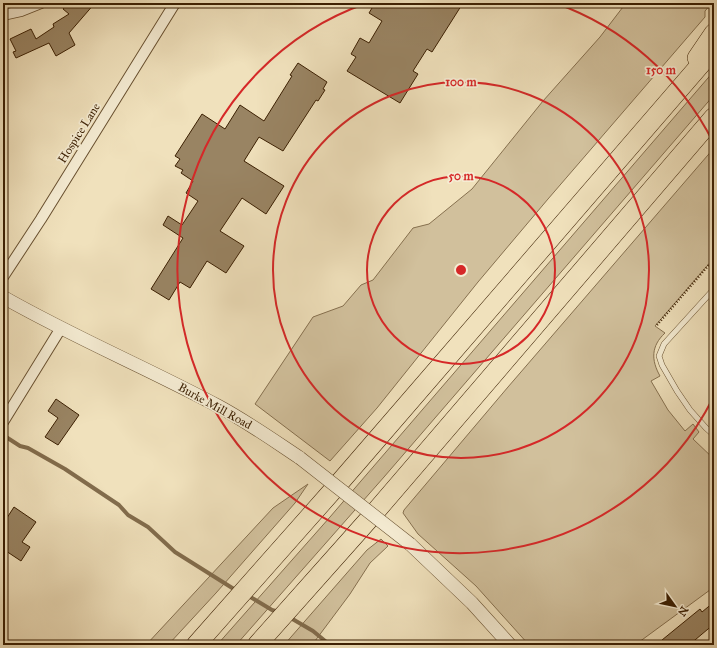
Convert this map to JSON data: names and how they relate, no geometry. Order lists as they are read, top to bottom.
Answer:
{
  "streets": {
    "street": ["Hospice Lane", "Burke Mill Road"]
  },
  "north": "bottom right",
  "rings": ["150 m", "100 m", "50 m"]
}
